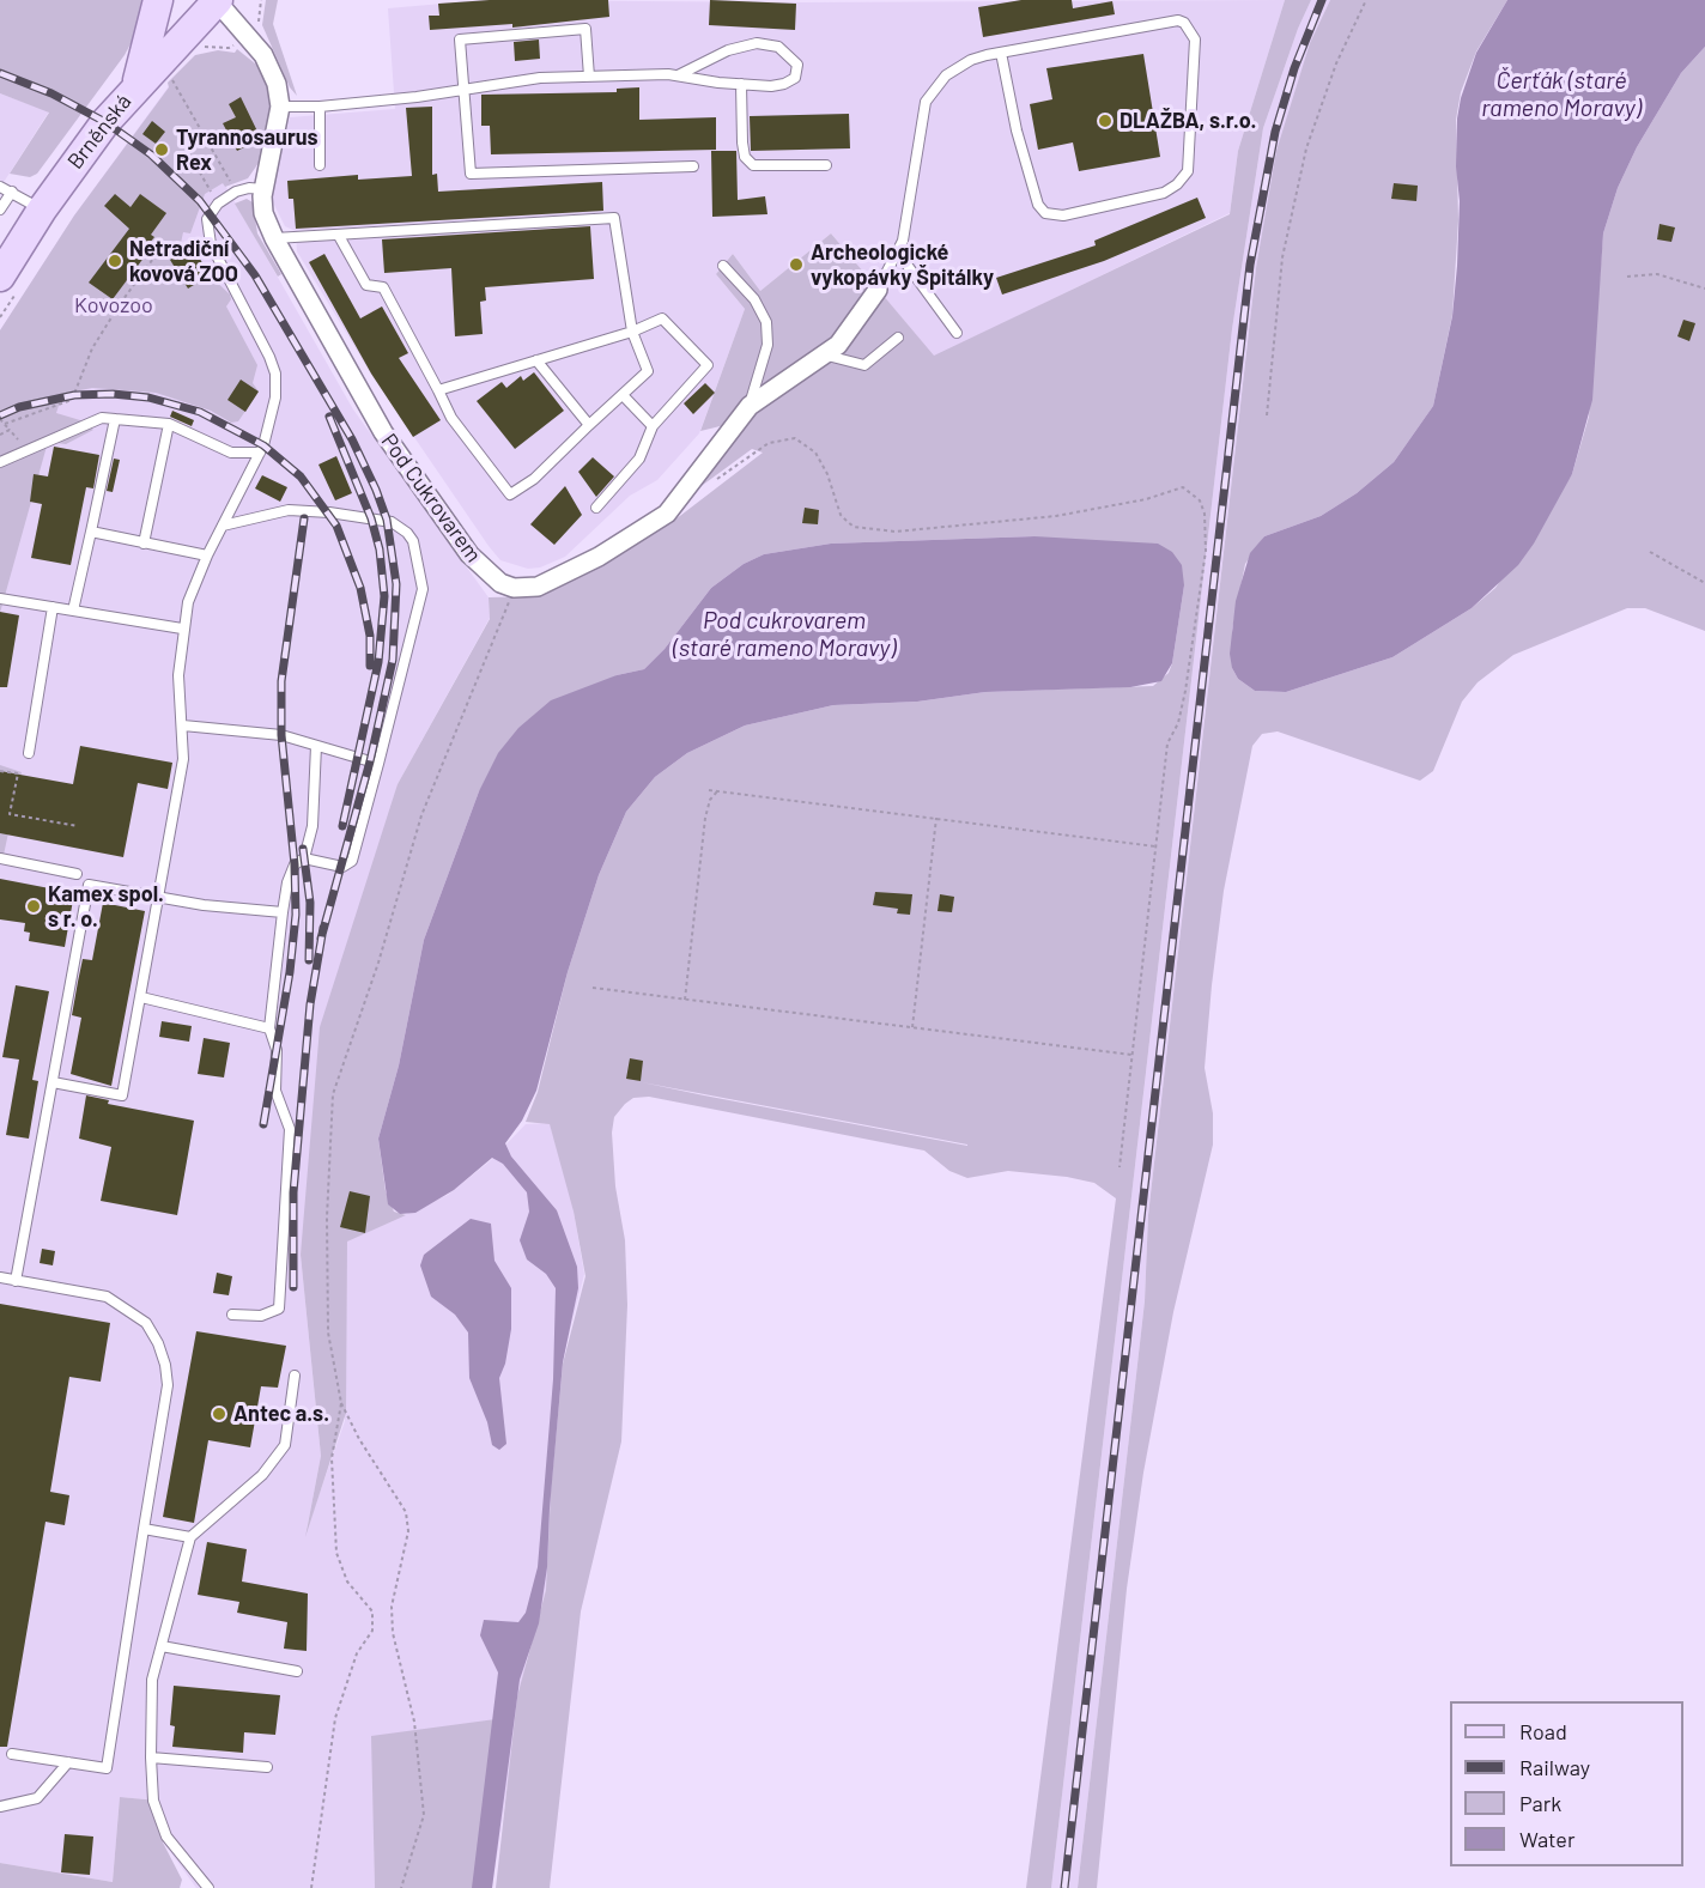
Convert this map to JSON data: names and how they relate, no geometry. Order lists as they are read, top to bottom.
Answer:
{
  "streets": {
    "main road": ["Brněnská"],
    "street": ["Pod Cukrovarem"]
  },
  "crossings": [
    ["Brněnská", "Pod Cukrovarem"]
  ],
  "water": ["Čerťák (staré rameno Moravy)", "Pod cukrovarem (staré rameno Moravy)"],
  "parks": ["Kovozoo"],
  "places": [
    "DLAŽBA, s.r.o.",
    "Tyrannosaurus Rex",
    "Netradiční kovová ZOO",
    "Archeologické vykopávky Špitálky",
    "Kamex spol. s r. o.",
    "Antec a.s."
  ],
  "legend": [
    "Road",
    "Railway",
    "Park",
    "Water"
  ]
}
